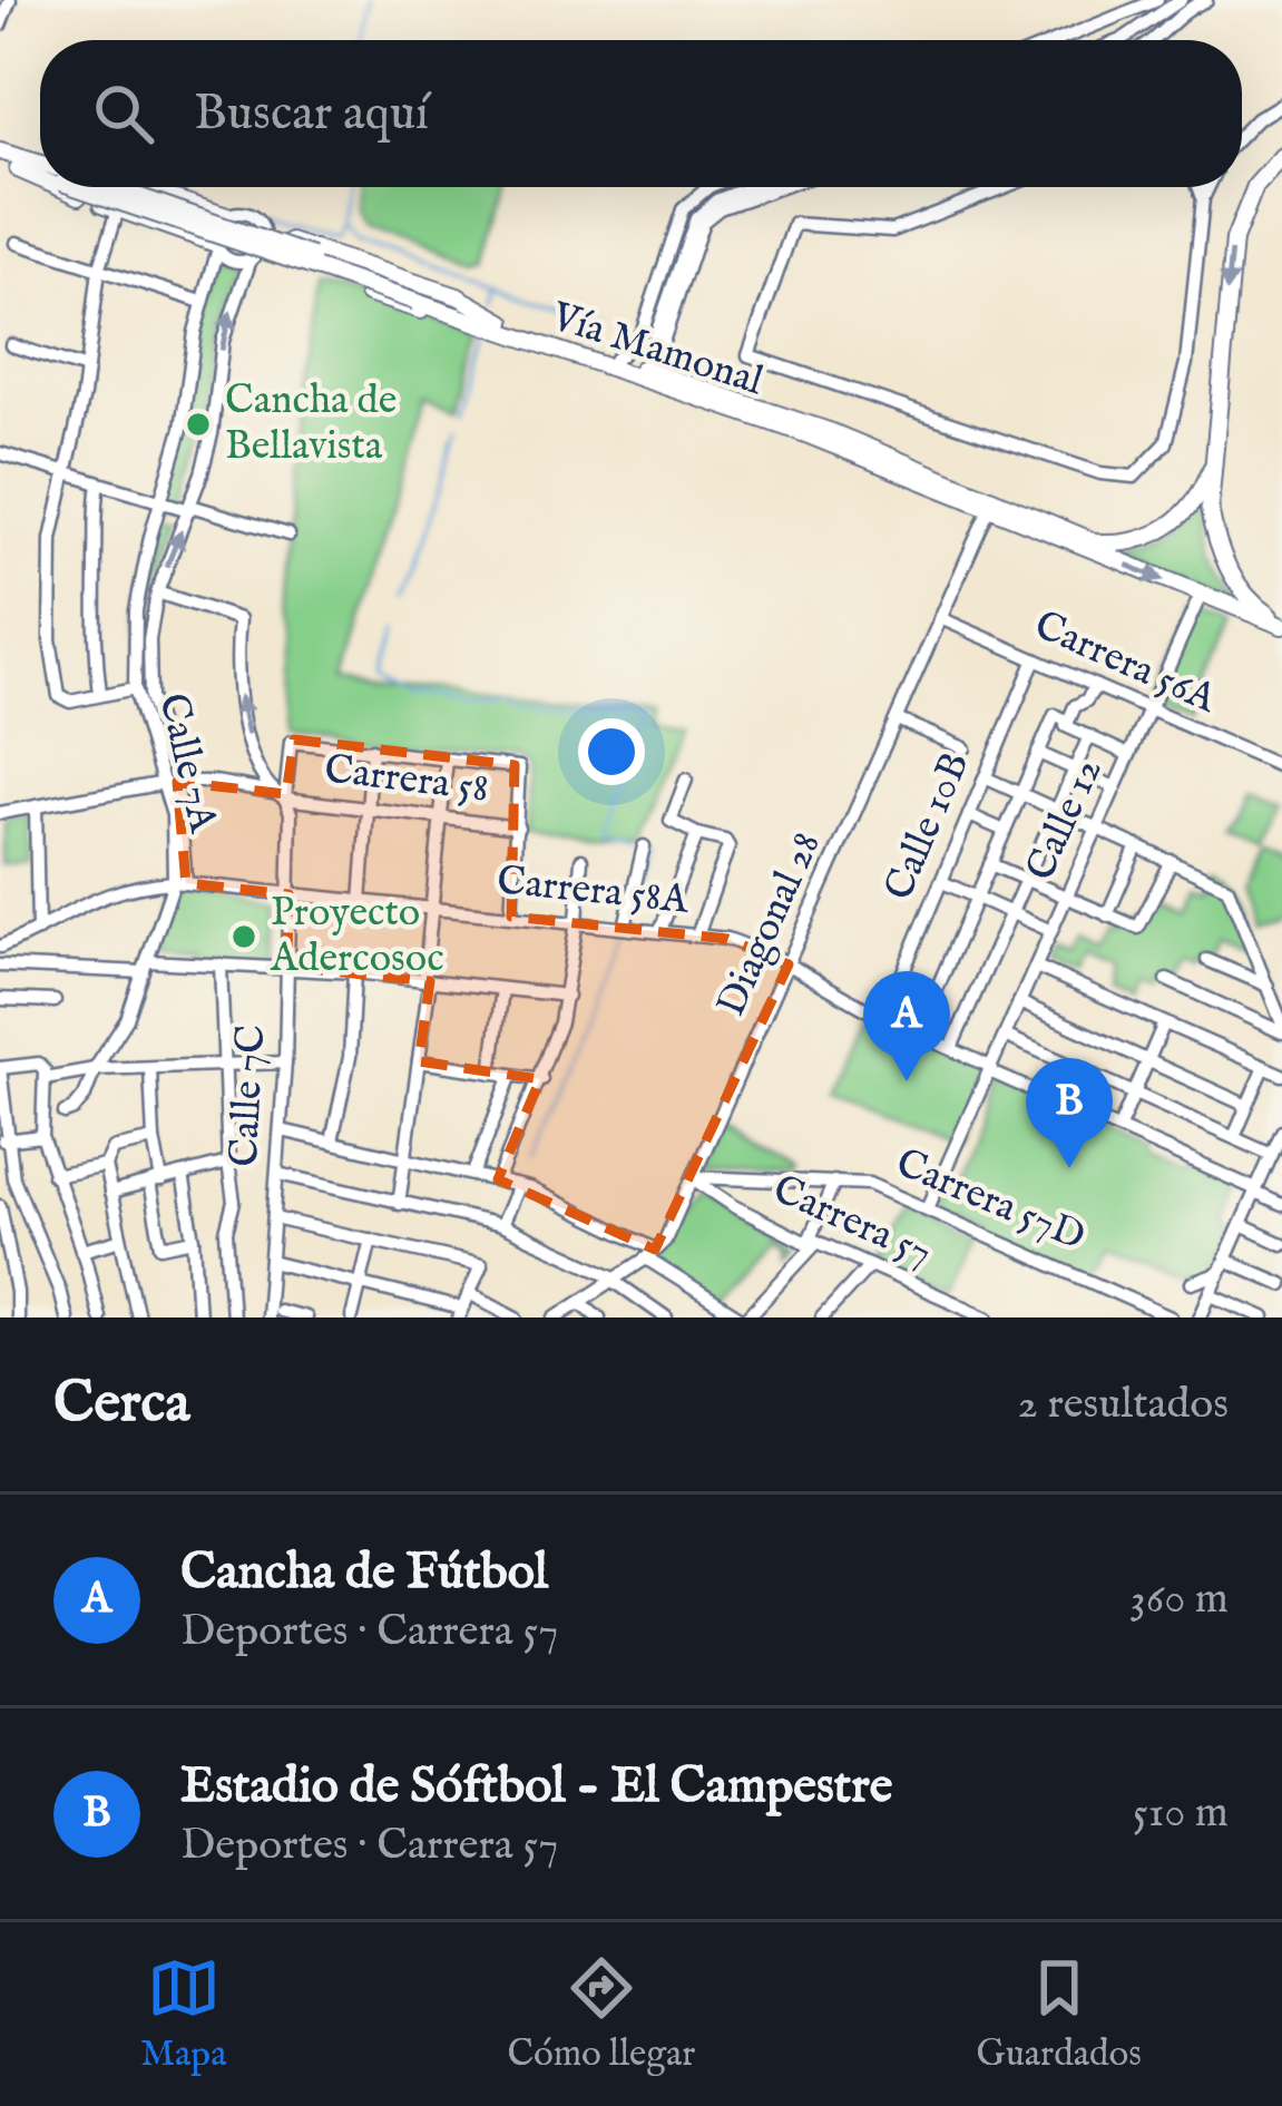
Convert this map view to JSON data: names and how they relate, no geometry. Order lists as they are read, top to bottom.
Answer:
{
  "streets": {
    "main road": ["Vía Mamonal"],
    "street": [
      "Carrera 56A",
      "Calle 7A",
      "Carrera 58",
      "Calle 12",
      "Calle 10B",
      "Carrera 58A",
      "Diagonal 28",
      "Calle 7C",
      "Carrera 57D",
      "Carrera 57"
    ]
  },
  "crossings": [
    ["Vía Mamonal", "Calle 12"],
    ["Vía Mamonal", "Diagonal 28"],
    ["Carrera 56A", "Calle 12"],
    ["Carrera 56A", "Calle 10B"],
    ["Carrera 56A", "Diagonal 28"],
    ["Calle 7A", "Carrera 58"],
    ["Calle 7A", "Carrera 58A"],
    ["Calle 7A", "Calle 7C"],
    ["Carrera 58", "Calle 7C"],
    ["Carrera 58A", "Diagonal 28"],
    ["Carrera 58A", "Calle 7C"],
    ["Diagonal 28", "Carrera 57D"],
    ["Diagonal 28", "Carrera 57"],
    ["Carrera 57D", "Carrera 57"]
  ],
  "places": ["Cancha de Bellavista", "Proyecto Adercosoc"],
  "page": {
    "search": "Buscar aquí",
    "pins": ["A", "B"],
    "heading": ["Cerca", "2 resultados"],
    "list": [
      {
        "mark": "A",
        "name": "Cancha de Fútbol",
        "note": "Deportes · Carrera 57",
        "value": "360 m"
      },
      {
        "mark": "B",
        "name": "Estadio de Sóftbol - El Campestre",
        "note": "Deportes · Carrera 57",
        "value": "510 m"
      }
    ],
    "nav": ["Mapa", "Cómo llegar", "Guardados"]
  }
}
